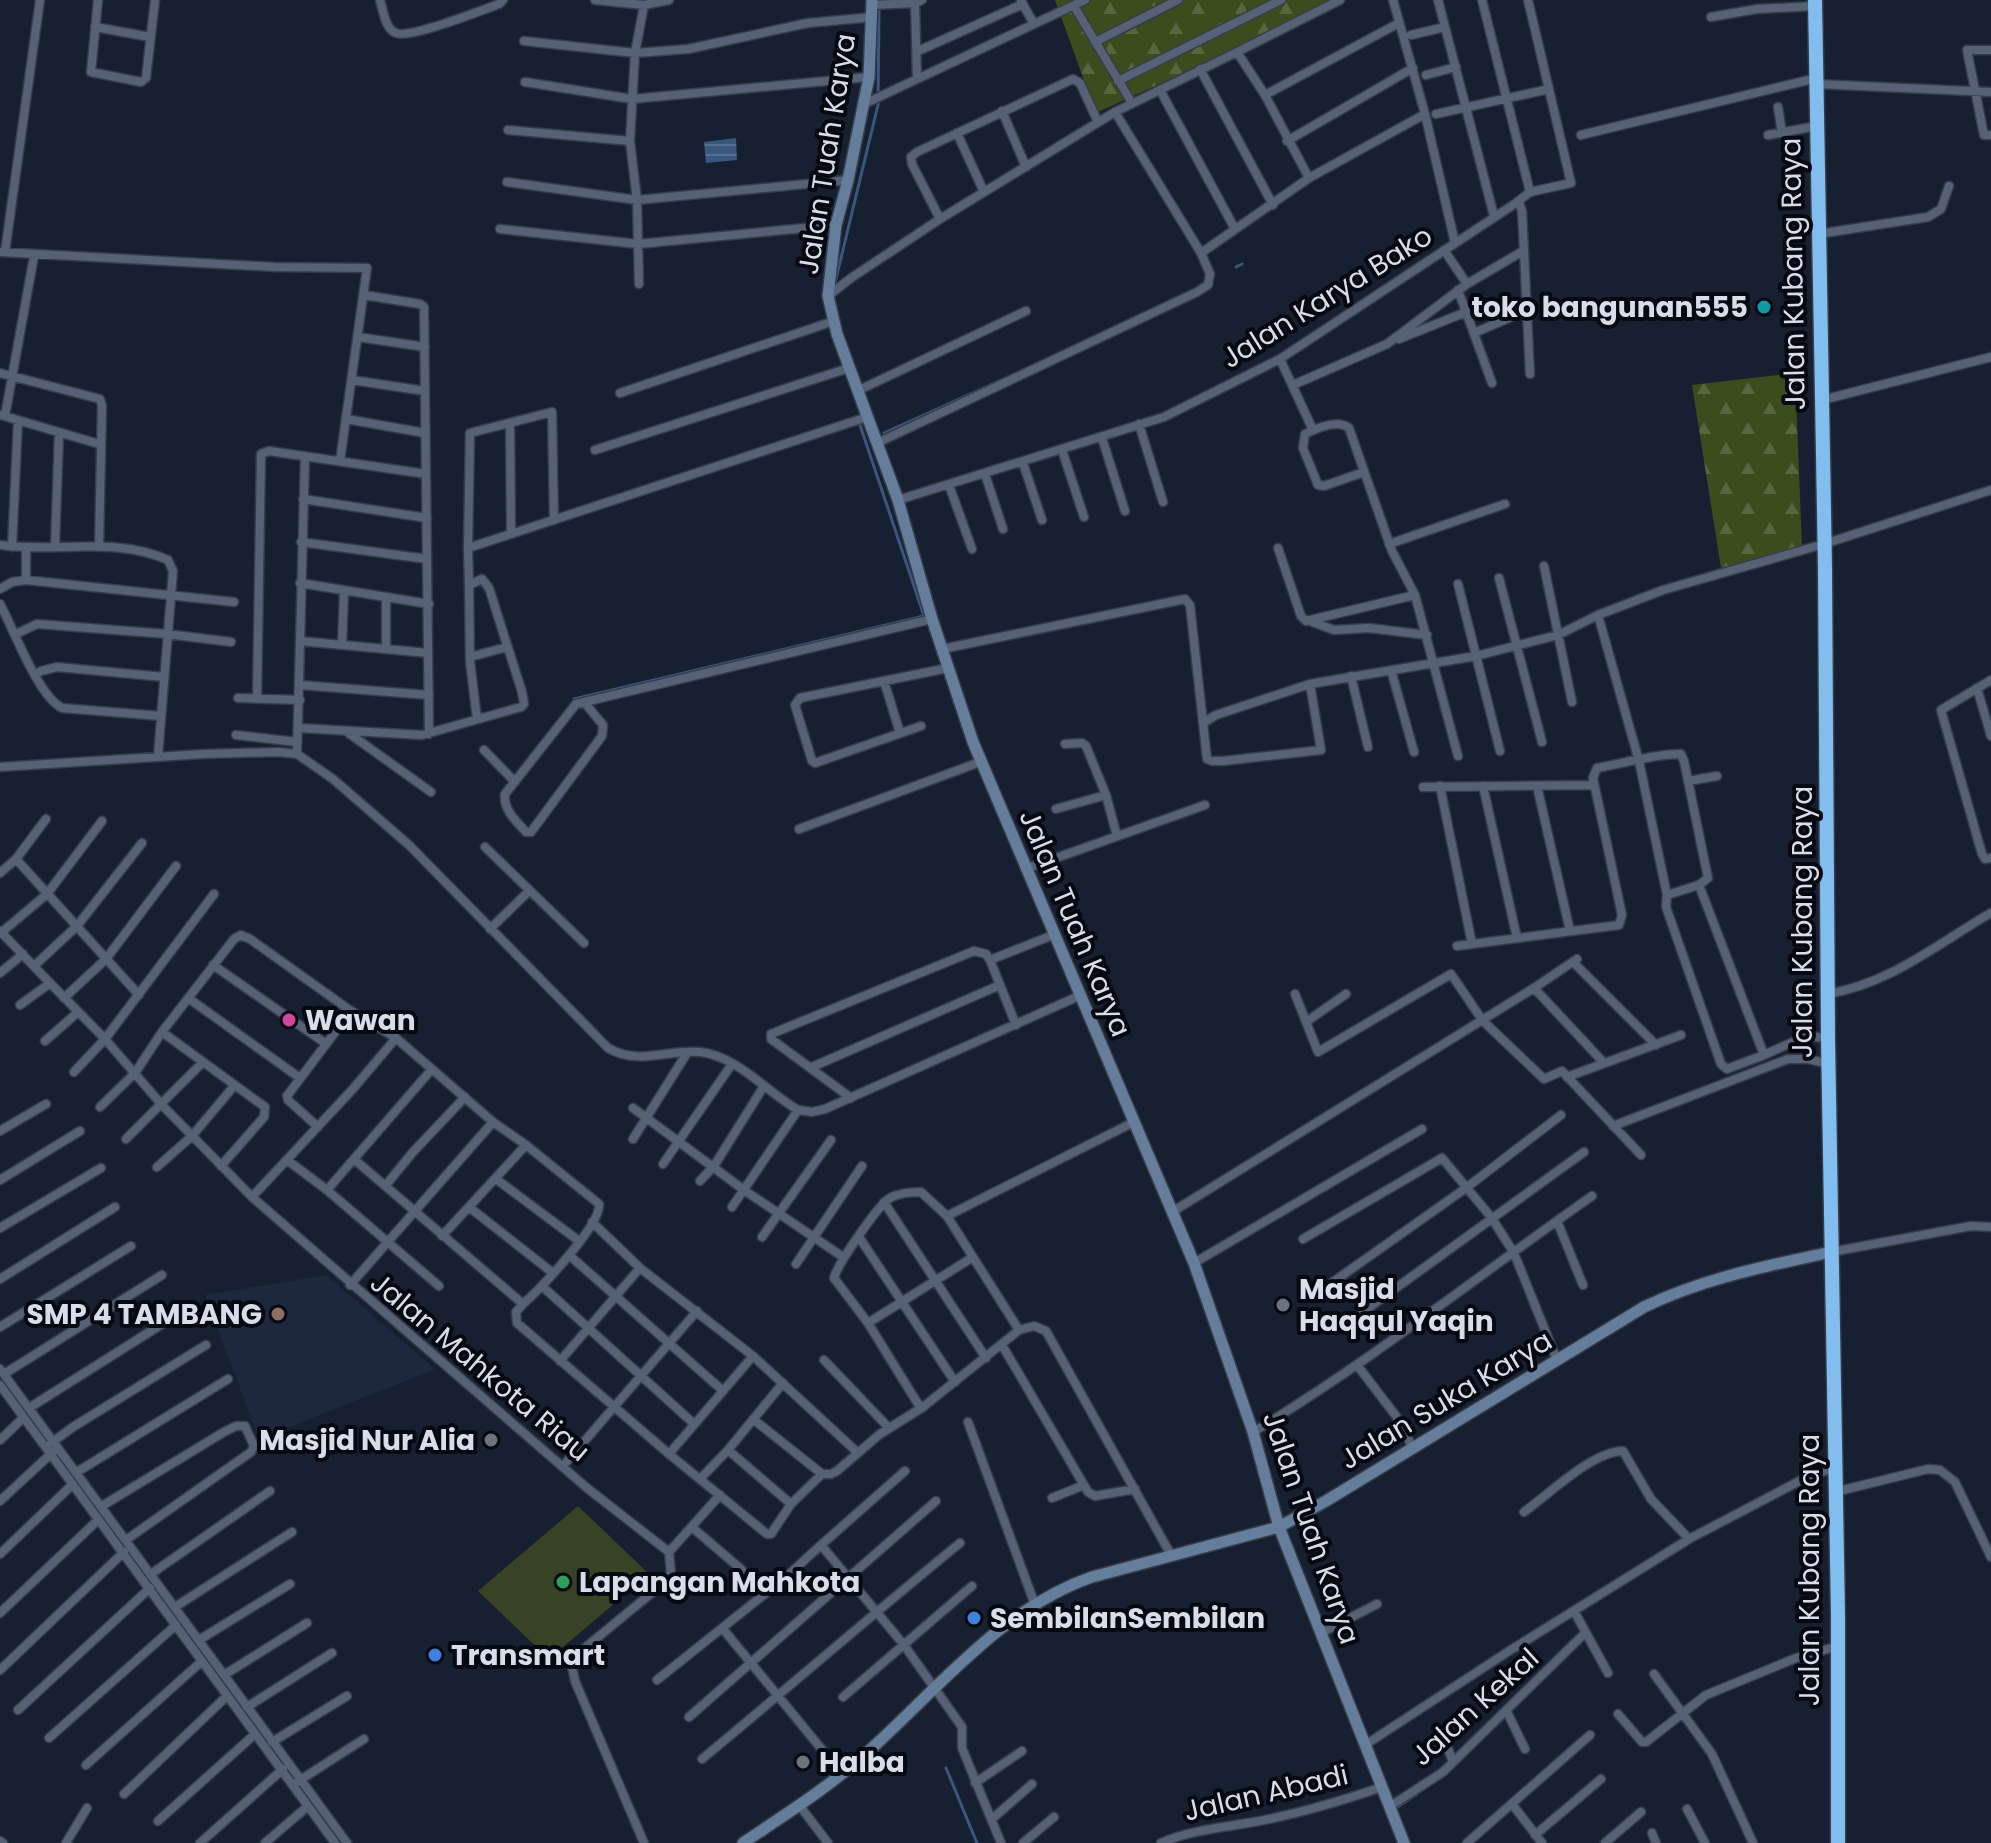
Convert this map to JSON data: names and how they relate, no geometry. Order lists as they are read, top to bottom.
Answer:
{
  "streets": {
    "highway": ["Jalan Kubang Raya"],
    "main road": ["Jalan Tuah Karya", "Jalan Suka Karya"],
    "street": [
      "Jalan Karya Bako",
      "Jalan Mahkota Riau",
      "Jalan Kekal",
      "Jalan Abadi"
    ]
  },
  "crossings": [
    ["Jalan Tuah Karya", "Jalan Karya Bako"],
    ["Jalan Tuah Karya", "Jalan Suka Karya"],
    ["Jalan Tuah Karya", "Jalan Kekal"],
    ["Jalan Tuah Karya", "Jalan Abadi"],
    ["Jalan Kubang Raya", "Jalan Suka Karya"]
  ],
  "places": [
    "toko bangunan555",
    "Wawan",
    "Masjid Haqqul Yaqin",
    "SMP 4 TAMBANG",
    "Masjid Nur Alia",
    "Lapangan Mahkota",
    "SembilanSembilan",
    "Transmart",
    "Halba"
  ]
}
